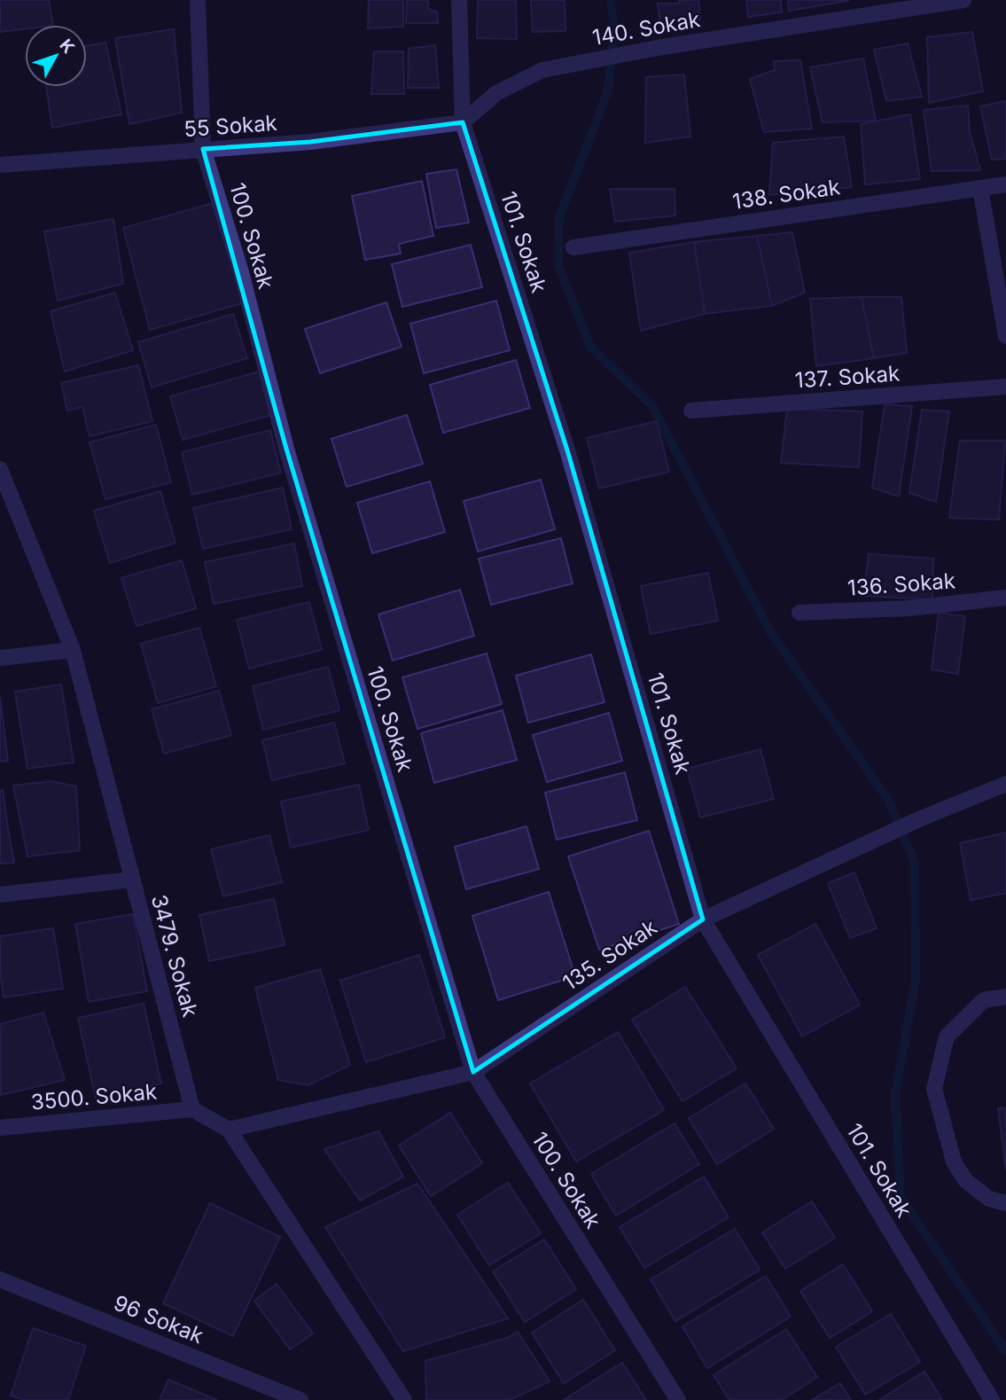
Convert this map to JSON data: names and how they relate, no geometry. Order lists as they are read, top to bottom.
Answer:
{
  "streets": {
    "street": [
      "140. Sokak",
      "55 Sokak",
      "138. Sokak",
      "100. Sokak",
      "101. Sokak",
      "137. Sokak",
      "136. Sokak",
      "135. Sokak",
      "3479. Sokak",
      "3500. Sokak",
      "96 Sokak"
    ]
  },
  "crossings": [
    ["140. Sokak", "55 Sokak"],
    ["140. Sokak", "101. Sokak"],
    ["55 Sokak", "100. Sokak"],
    ["55 Sokak", "101. Sokak"],
    ["100. Sokak", "135. Sokak"],
    ["101. Sokak", "135. Sokak"],
    ["3479. Sokak", "3500. Sokak"]
  ],
  "north": "top right"
}
